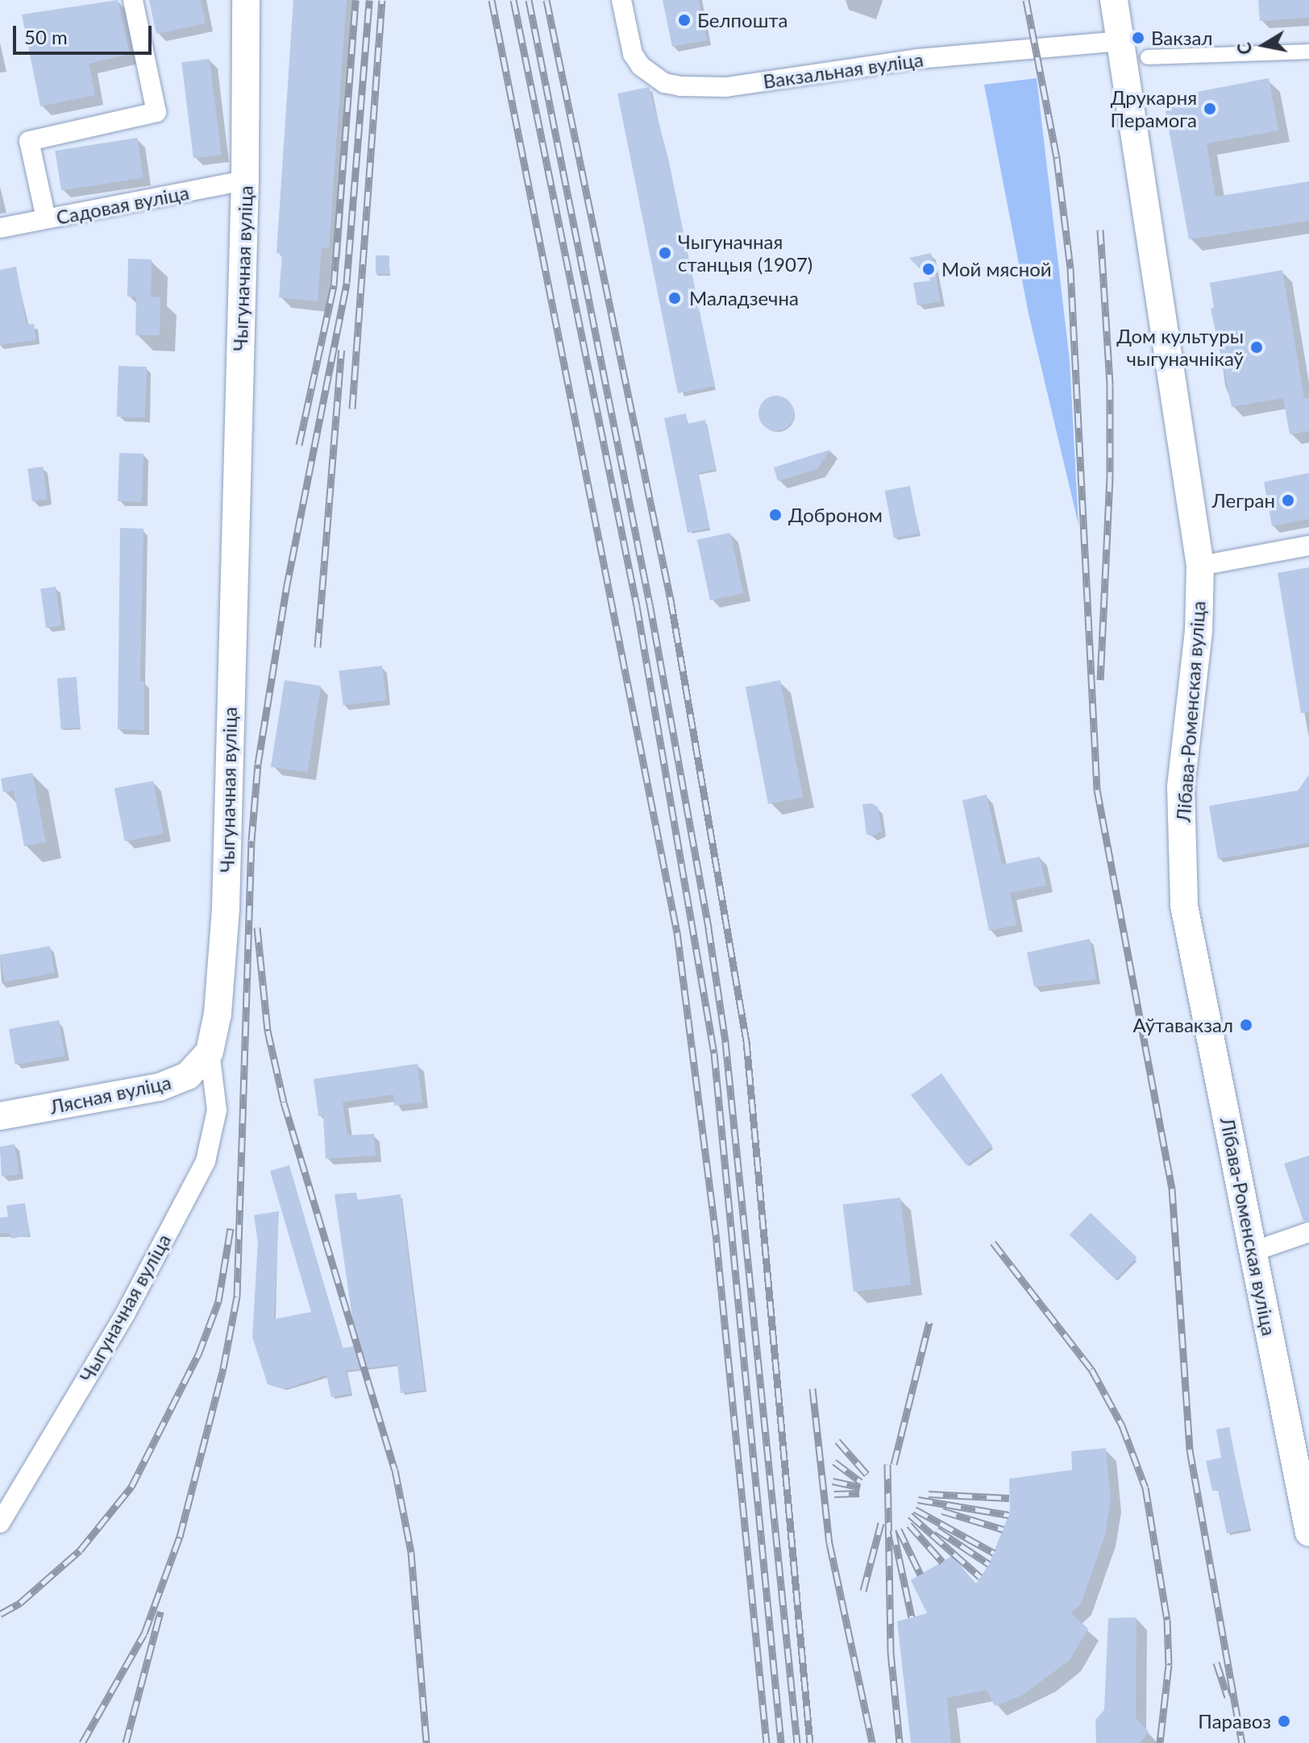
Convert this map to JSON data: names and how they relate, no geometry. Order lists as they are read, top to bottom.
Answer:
{
  "streets": {
    "main road": ["Чыгуначная вуліца", "Лібава-Роменская вуліца", "Лясная вуліца"],
    "street": ["Вакзальная вуліца", "Садовая вуліца"]
  },
  "crossings": [
    ["Вакзальная вуліца", "Лібава-Роменская вуліца"],
    ["Садовая вуліца", "Чыгуначная вуліца"],
    ["Чыгуначная вуліца", "Лясная вуліца"]
  ],
  "places": [
    "Белпошта",
    "Вакзал",
    "Друкарня Перамога",
    "Чыгуначная станцыя (1907)",
    "Мой мясной",
    "Маладзечна",
    "Дом культуры чыгуначнікаў",
    "Легран",
    "Доброном",
    "Аўтавакзал",
    "Паравоз"
  ],
  "scale_bar": "50 m",
  "north": "left"
}
